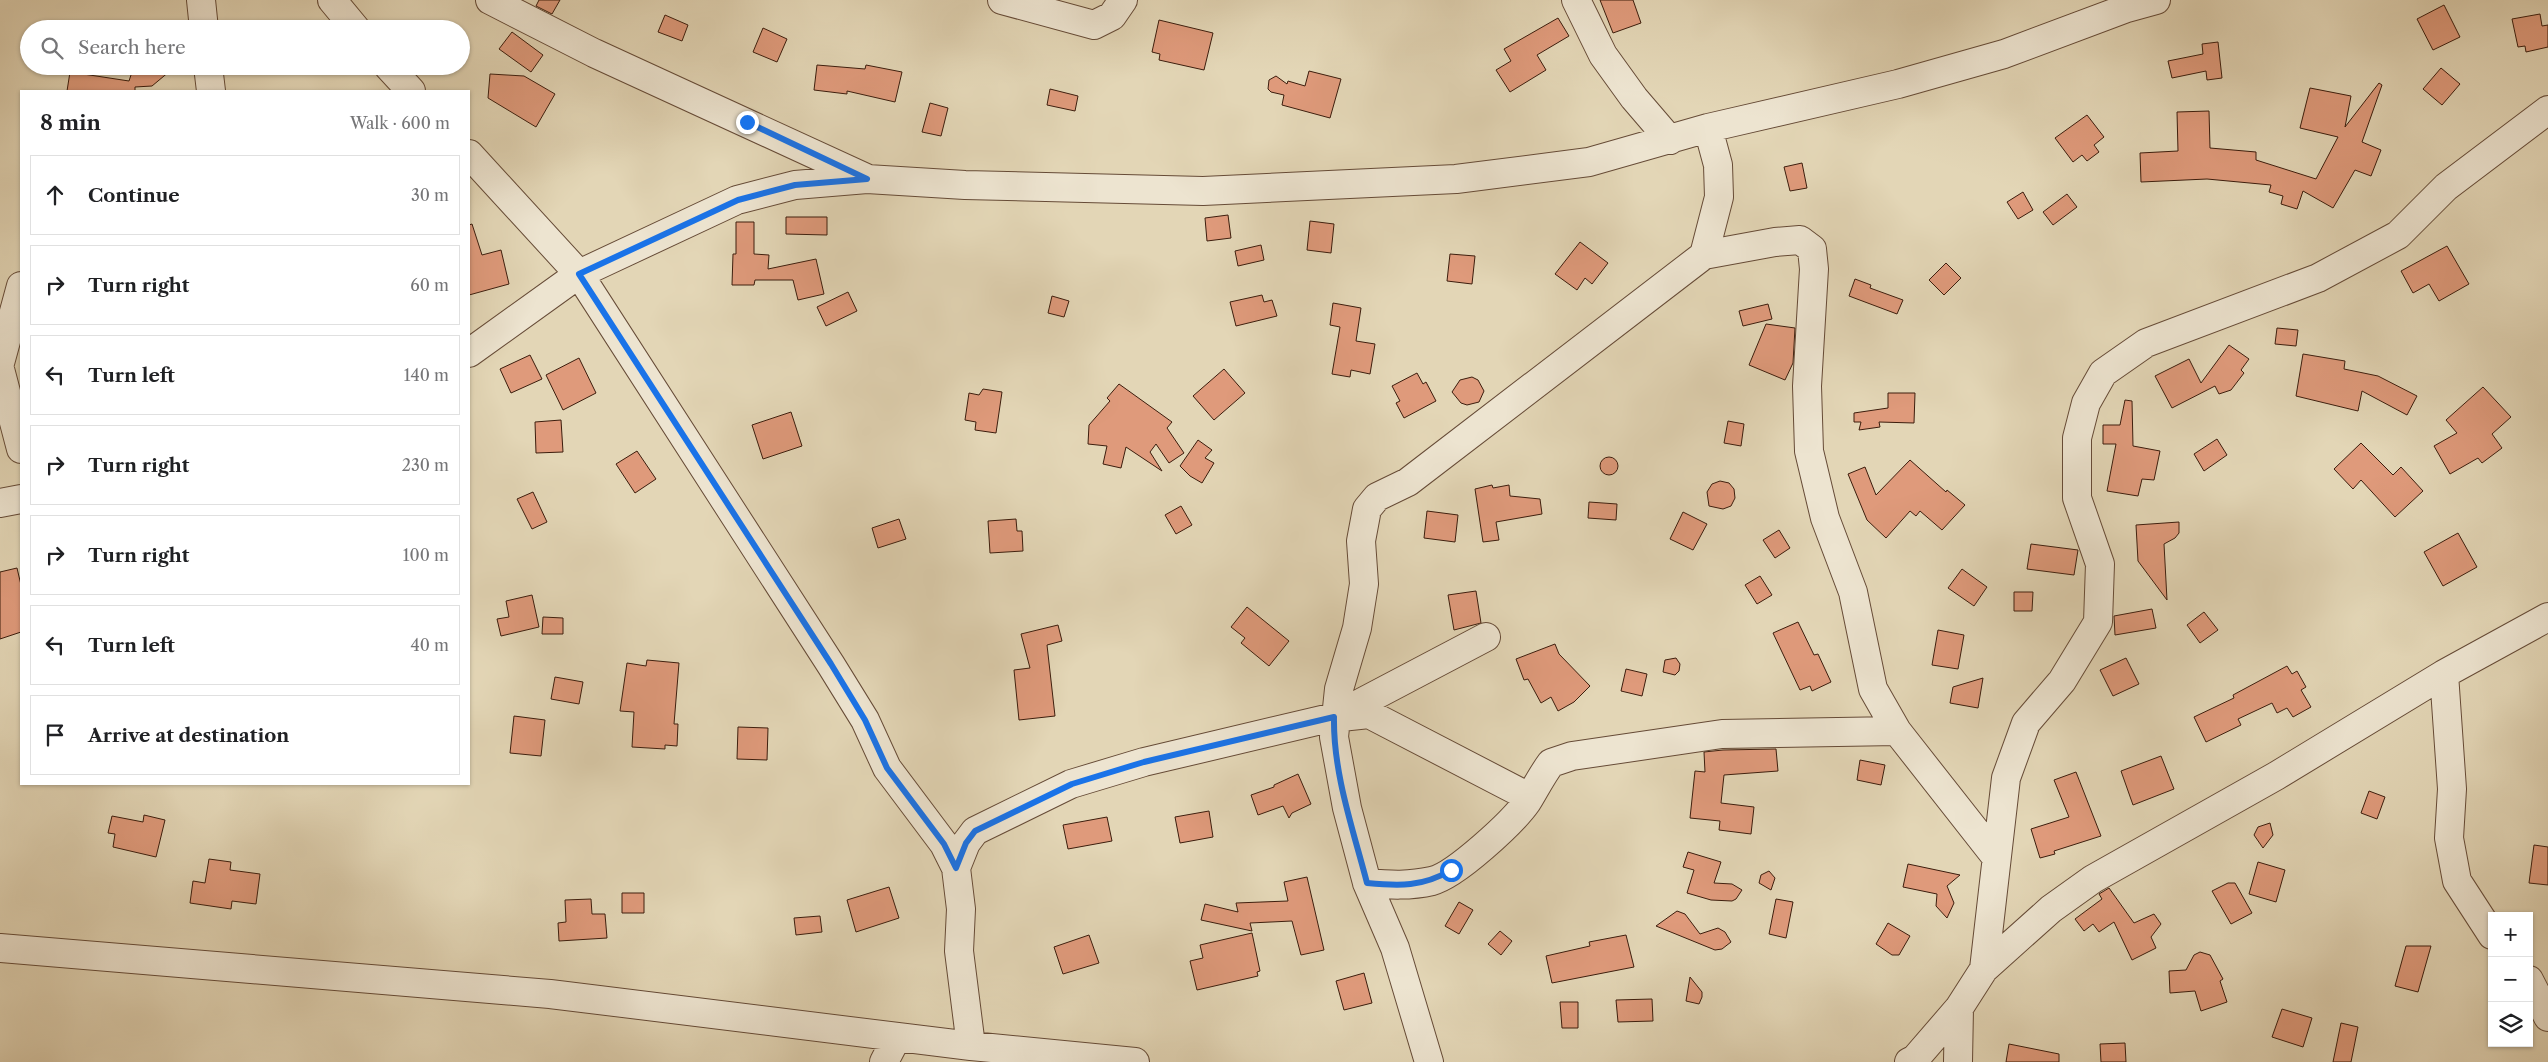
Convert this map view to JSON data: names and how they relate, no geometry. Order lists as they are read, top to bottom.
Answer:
{
  "page": {
    "search": "Search here",
    "heading": ["8 min", "Walk · 600 m"],
    "list": [
      ["Continue", "30 m"],
      ["Turn right", "60 m"],
      ["Turn left", "140 m"],
      ["Turn right", "230 m"],
      ["Turn right", "100 m"],
      ["Turn left", "40 m"],
      "Arrive at destination"
    ],
    "map_buttons": ["+", "−"]
  }
}
